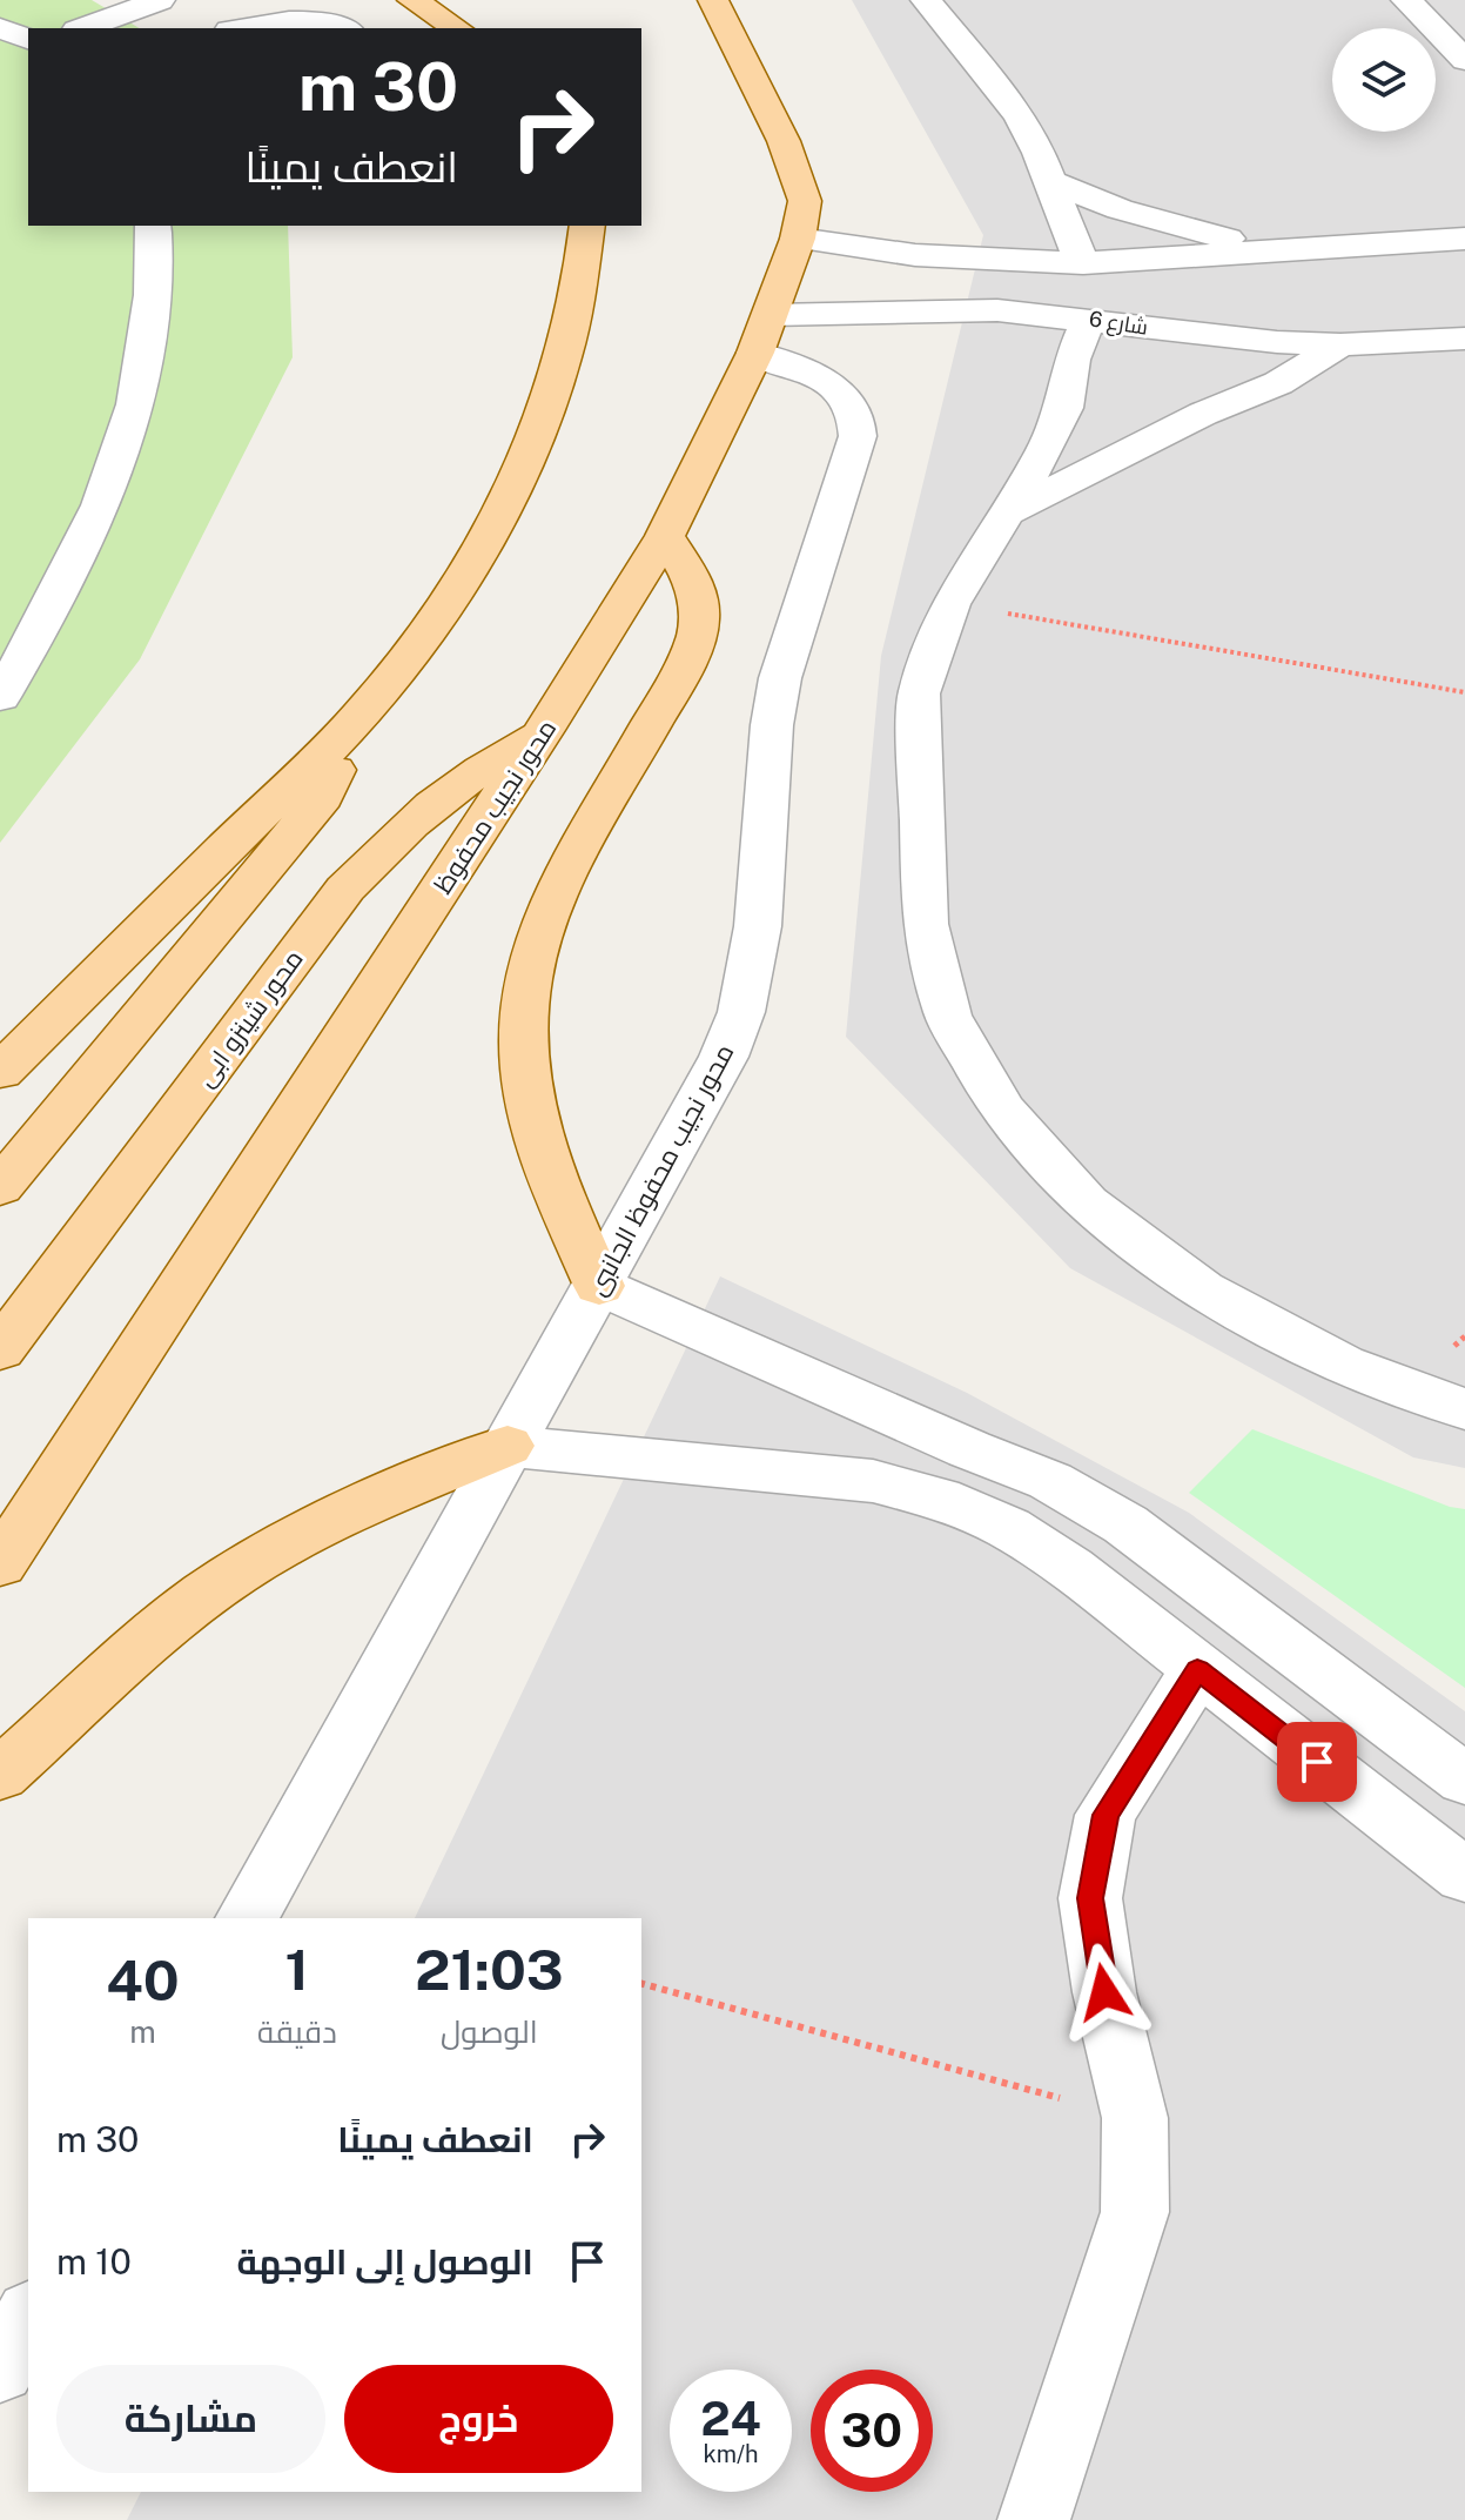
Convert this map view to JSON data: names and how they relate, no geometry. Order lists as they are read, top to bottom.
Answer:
{
  "streets": {
    "main road": ["محور نجيب محفوظ", "محور شينزو ابى"],
    "street": ["شارع 6", "محور نجيب محفوظ الجانبى"]
  },
  "crossings": [
    ["شارع 6", "محور نجيب محفوظ"],
    ["شارع 6", "محور نجيب محفوظ الجانبى"],
    ["محور نجيب محفوظ", "محور شينزو ابى"],
    ["محور نجيب محفوظ", "محور نجيب محفوظ الجانبى"]
  ],
  "page": {
    "turn": ["30 m", "انعطف يمينًا"],
    "eta": [
      "21:03",
      "الوصول",
      "1",
      "دقيقة",
      "40",
      "m"
    ],
    "list": [
      {
        "name": "انعطف يمينًا",
        "value": "30 m"
      },
      {
        "name": "الوصول إلى الوجهة",
        "value": "10 m"
      }
    ],
    "buttons": ["خروج", "مشاركة"],
    "speed": "24 km/h",
    "limit": "30"
  }
}
